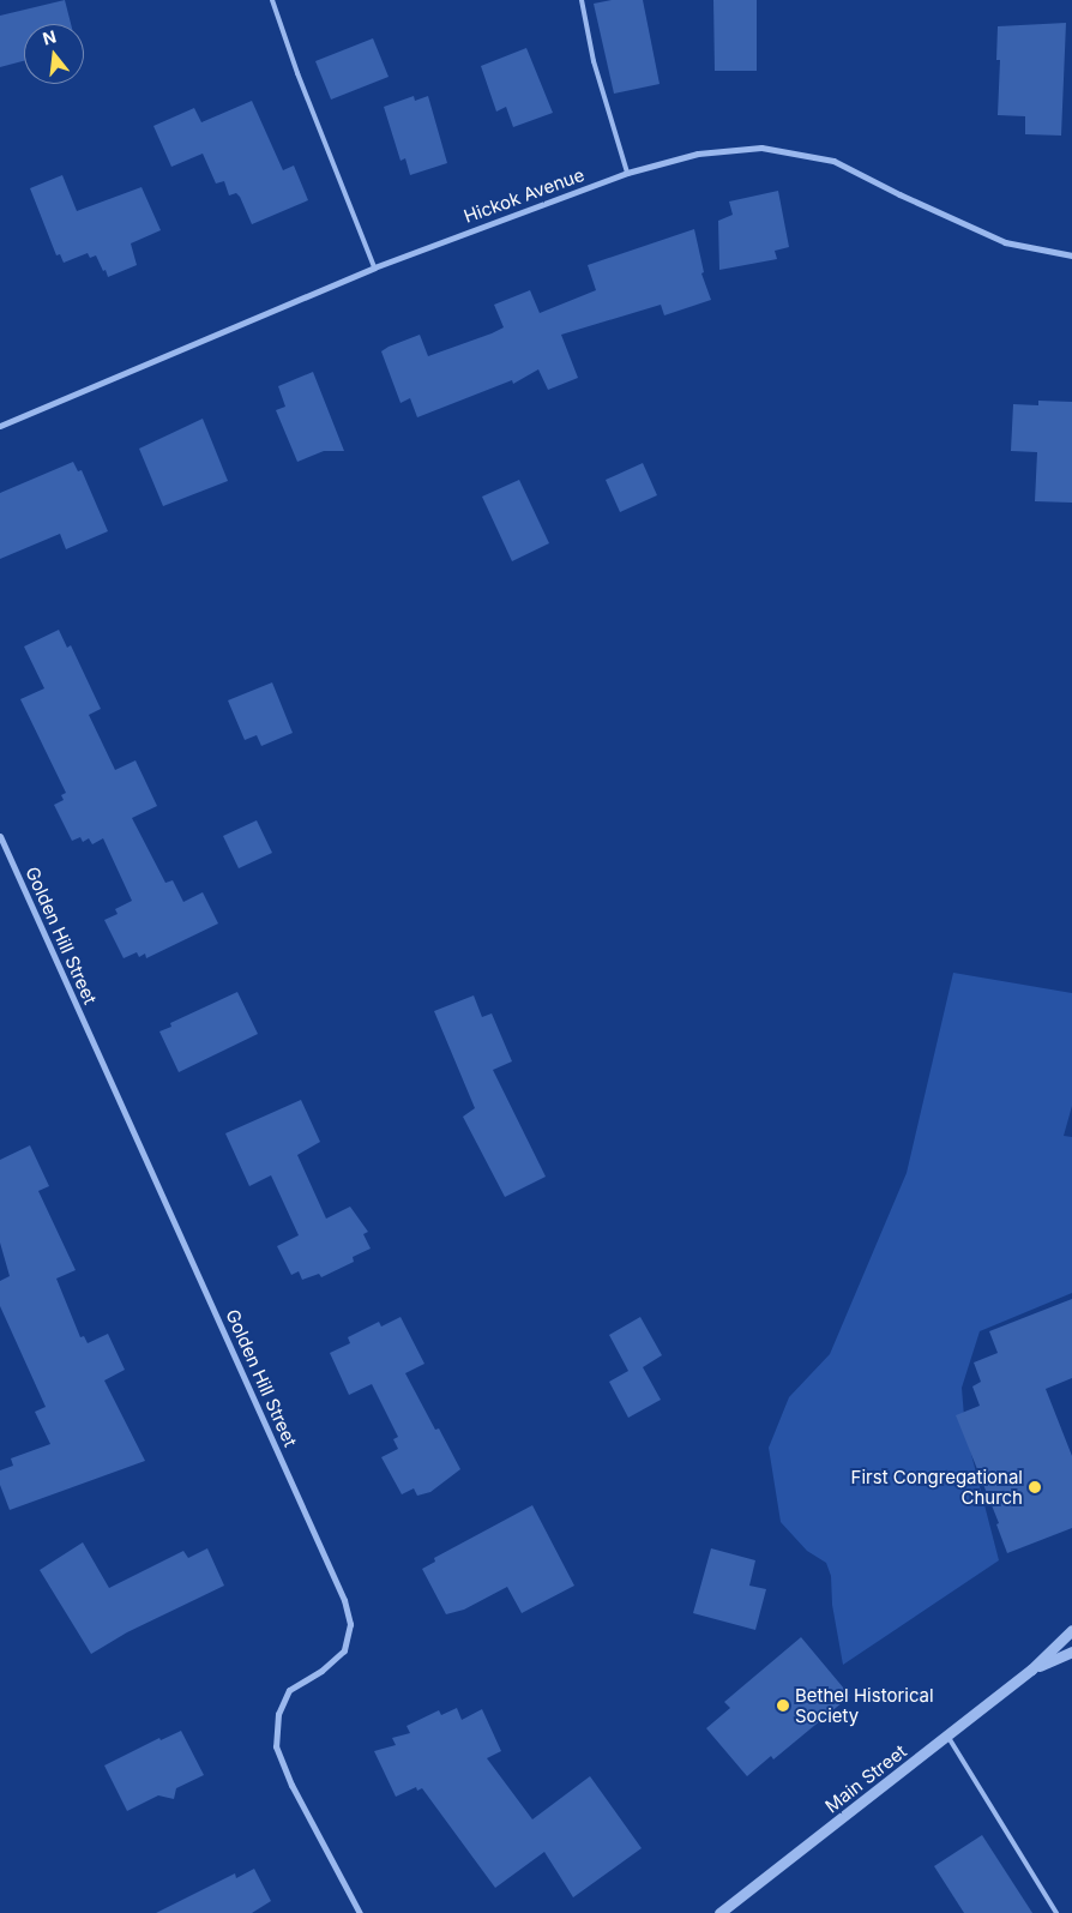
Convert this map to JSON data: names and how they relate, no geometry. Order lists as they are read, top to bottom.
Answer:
{
  "streets": {
    "street": ["Hickok Avenue", "Golden Hill Street", "Main Street"]
  },
  "places": ["First Congregational Church", "Bethel Historical Society"],
  "north": "top"
}
